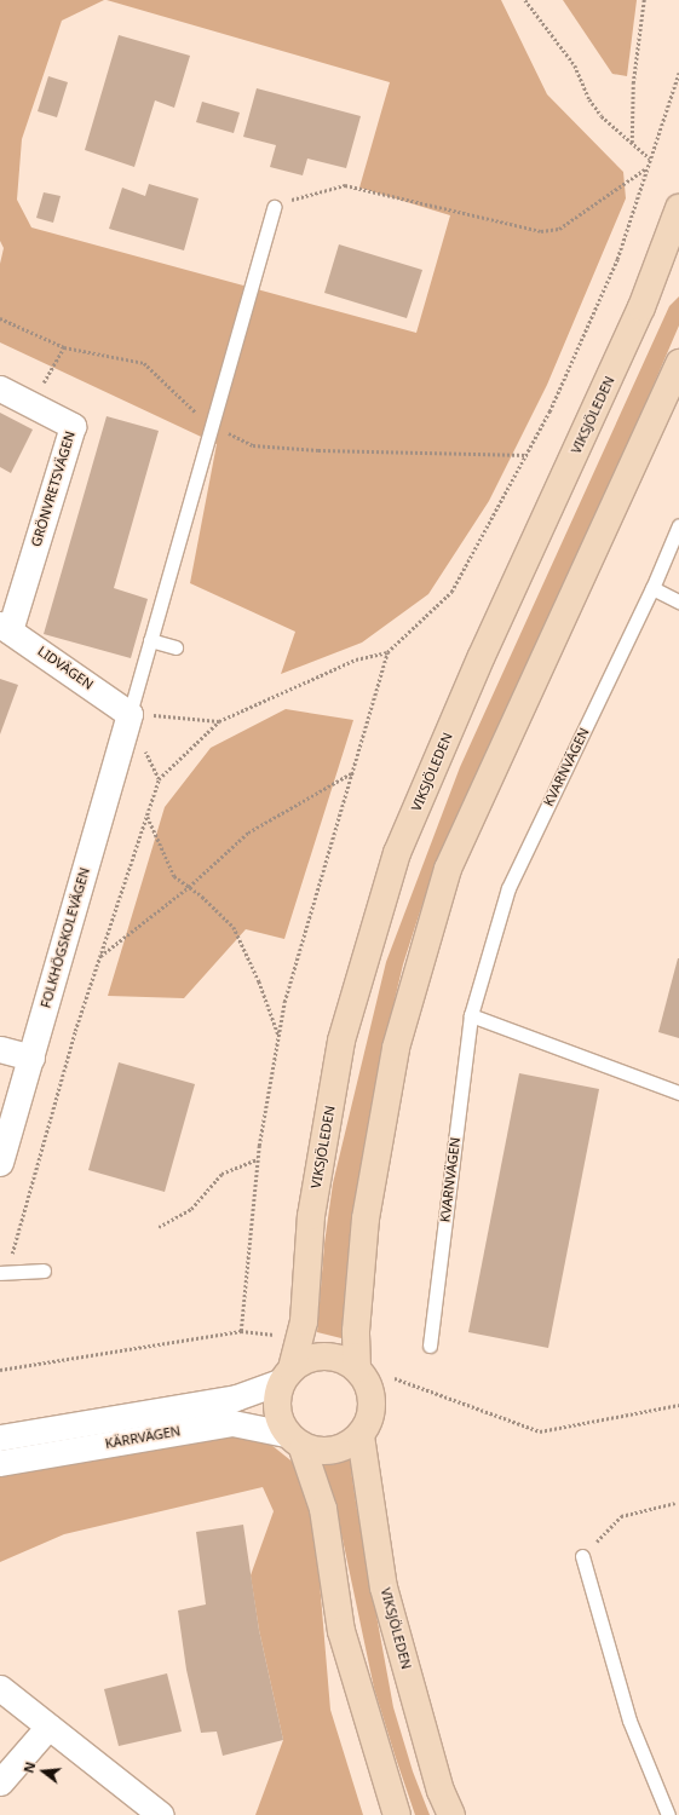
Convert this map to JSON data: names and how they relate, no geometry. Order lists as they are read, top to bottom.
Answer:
{
  "streets": {
    "main road": ["VIKSJÖLEDEN"],
    "street": [
      "GRÖNVRETSVÄGEN",
      "LIDVÄGEN",
      "FOLKHÖGSKOLEVÄGEN",
      "KÄRRVÄGEN"
    ],
    "lane": ["KVARNVÄGEN"]
  },
  "crossings": [
    ["VIKSJÖLEDEN", "KÄRRVÄGEN"],
    ["GRÖNVRETSVÄGEN", "LIDVÄGEN"],
    ["LIDVÄGEN", "FOLKHÖGSKOLEVÄGEN"]
  ],
  "north": "left"
}
